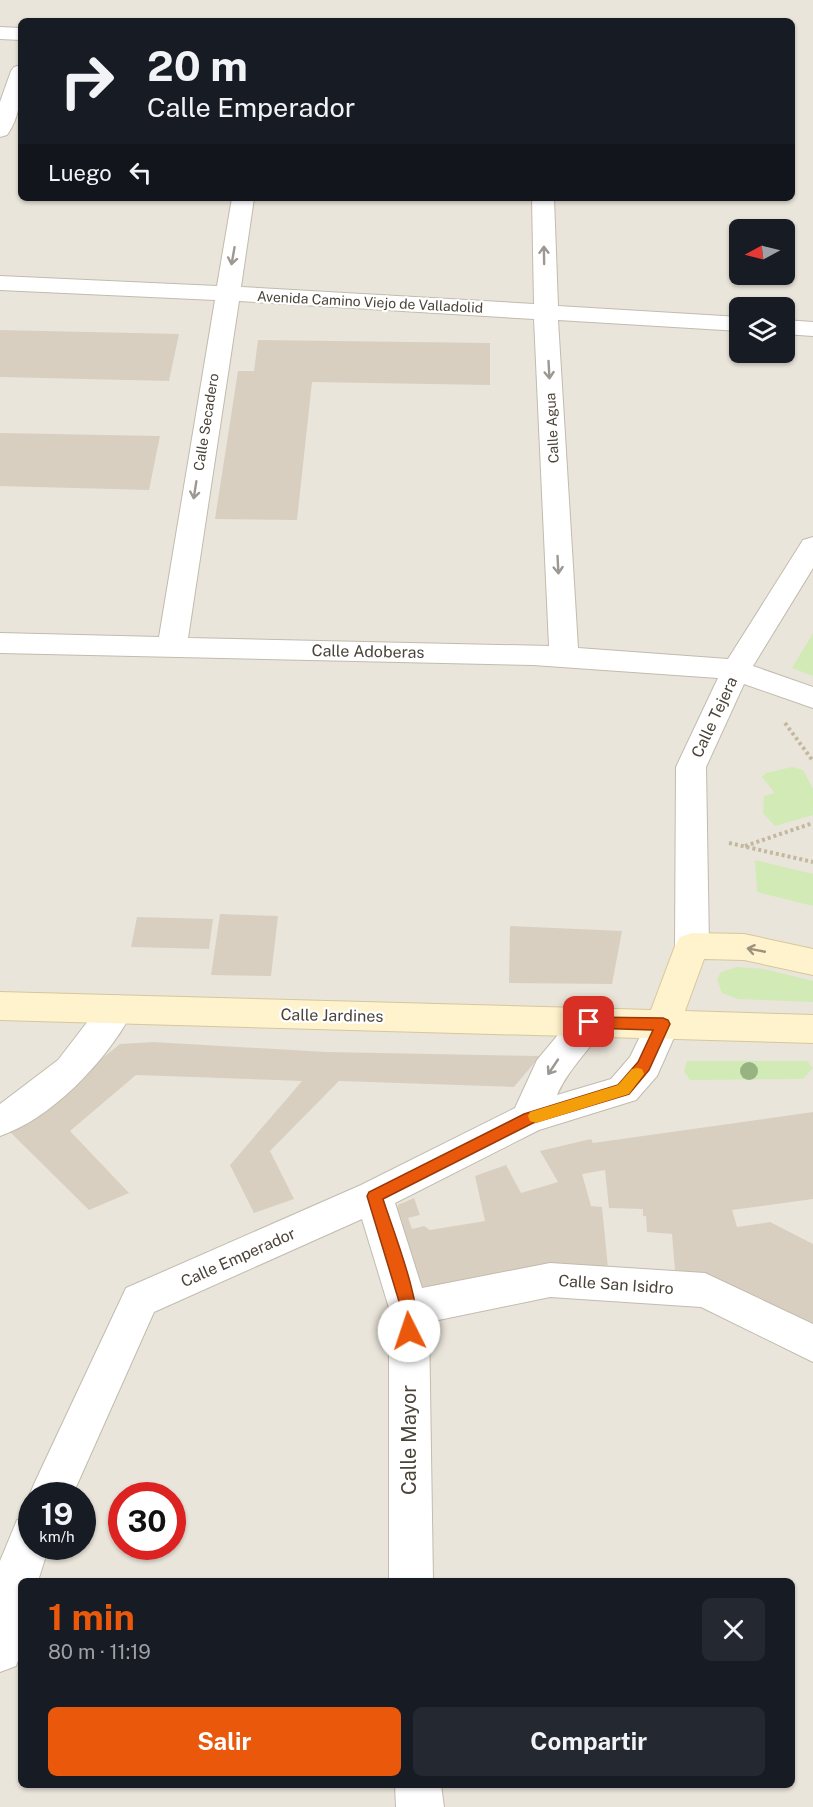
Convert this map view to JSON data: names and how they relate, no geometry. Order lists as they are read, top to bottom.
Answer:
{
  "streets": {
    "main road": ["Calle Jardines"],
    "street": [
      "Avenida Camino Viejo de Valladolid",
      "Calle Secadero",
      "Calle Agua",
      "Calle Adoberas",
      "Calle Tejera",
      "Calle Emperador",
      "Calle San Isidro",
      "Calle Mayor"
    ]
  },
  "crossings": [
    ["Avenida Camino Viejo de Valladolid", "Calle Secadero"],
    ["Avenida Camino Viejo de Valladolid", "Calle Agua"],
    ["Calle Secadero", "Calle Adoberas"],
    ["Calle Agua", "Calle Adoberas"],
    ["Calle Adoberas", "Calle Tejera"],
    ["Calle Jardines", "Calle Emperador"],
    ["Calle Emperador", "Calle Mayor"],
    ["Calle San Isidro", "Calle Mayor"]
  ],
  "one_way": ["Calle Secadero"],
  "north": "left",
  "page": {
    "turn": ["20 m", "Calle Emperador"],
    "then": "Luego",
    "speed": "19 km/h",
    "limit": "30",
    "heading": ["1 min", "80 m · 11:19"],
    "buttons": ["Salir", "Compartir"]
  }
}
